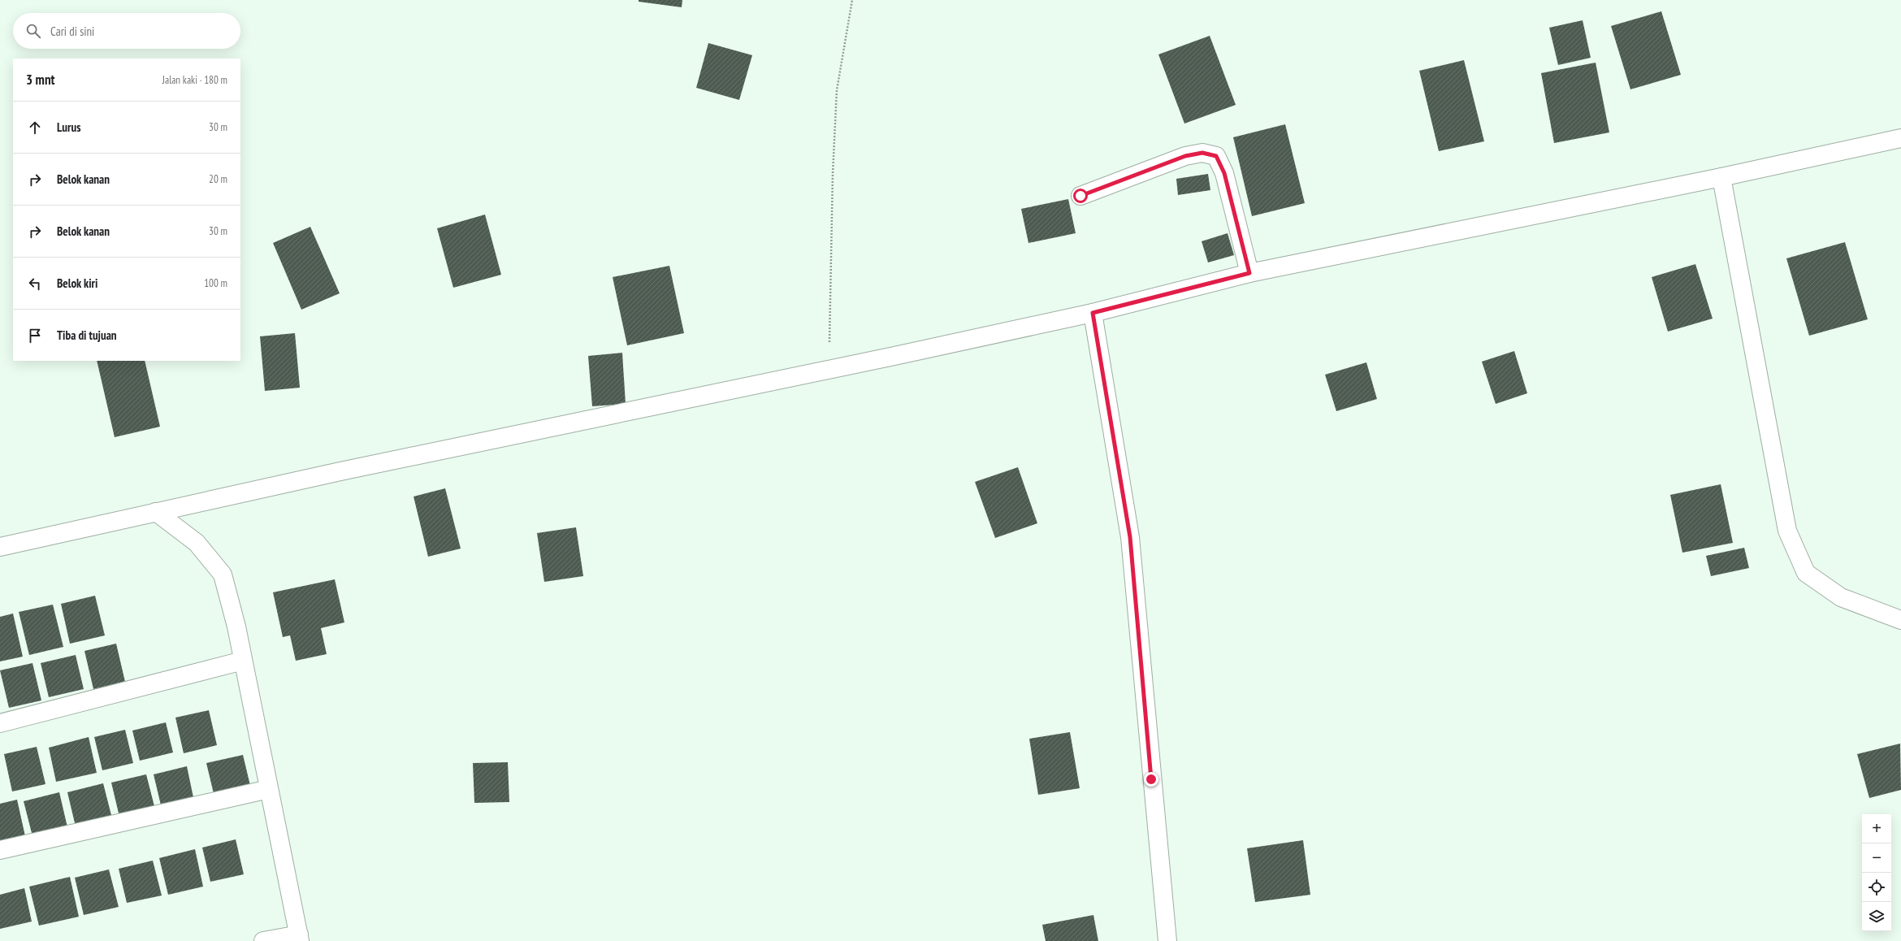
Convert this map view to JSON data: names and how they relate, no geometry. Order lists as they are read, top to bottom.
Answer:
{
  "page": {
    "search": "Cari di sini",
    "heading": ["3 mnt", "Jalan kaki · 180 m"],
    "list": [
      ["Lurus", "30 m"],
      ["Belok kanan", "20 m"],
      ["Belok kanan", "30 m"],
      ["Belok kiri", "100 m"],
      "Tiba di tujuan"
    ],
    "map_buttons": ["+", "−"]
  }
}
